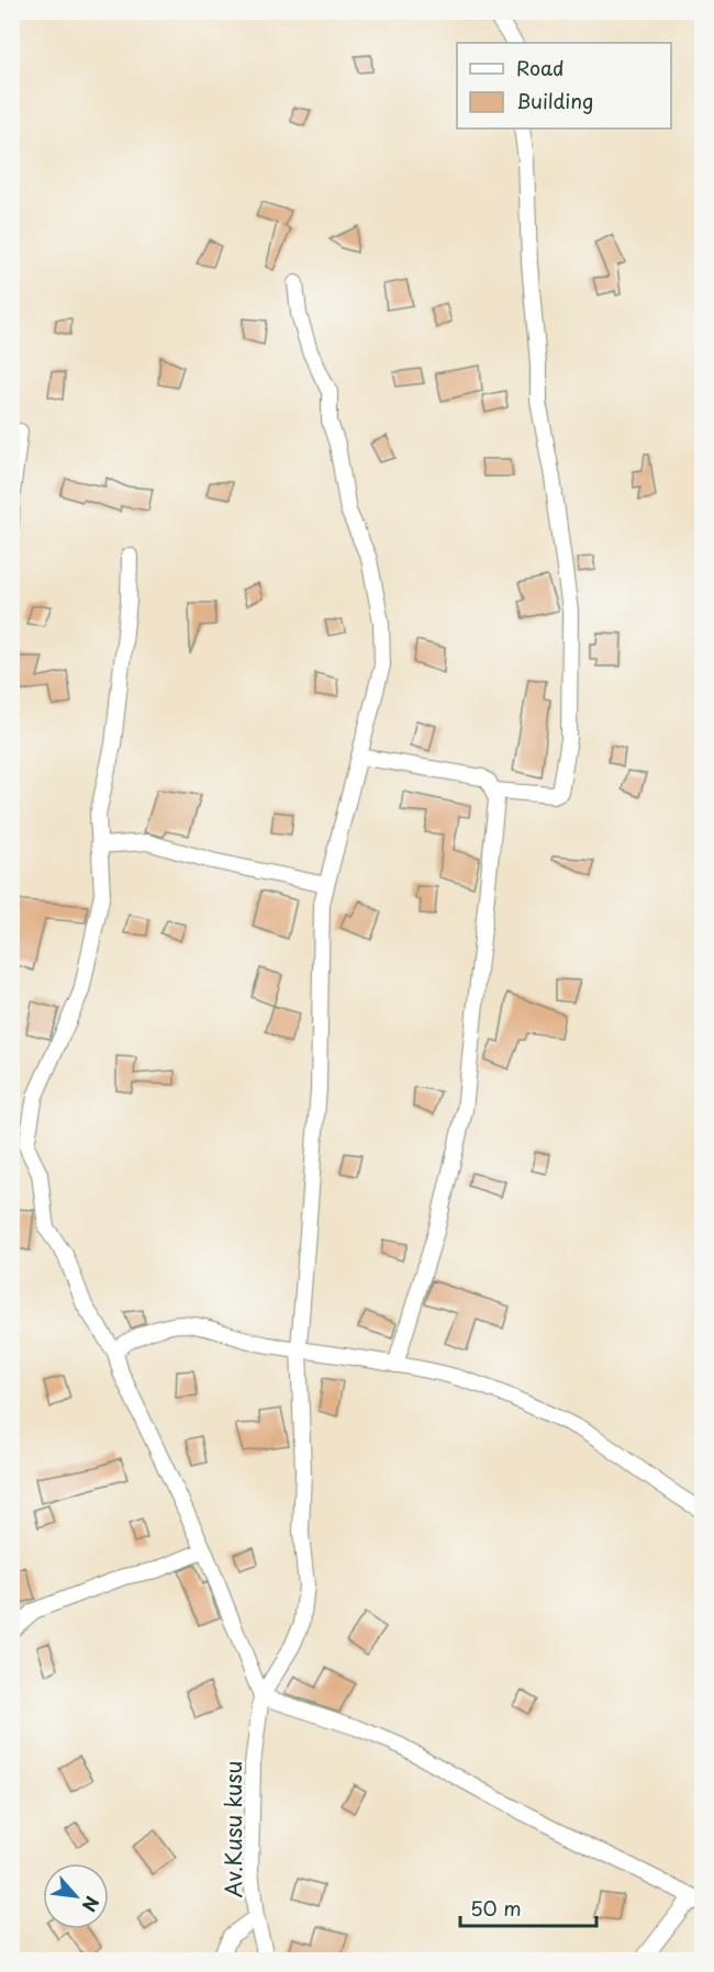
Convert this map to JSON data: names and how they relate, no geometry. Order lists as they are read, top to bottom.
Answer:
{
  "streets": {
    "street": ["Av.Kusu kusu"]
  },
  "legend": ["Road", "Building"],
  "scale_bar": "50 m",
  "north": "bottom right"
}
